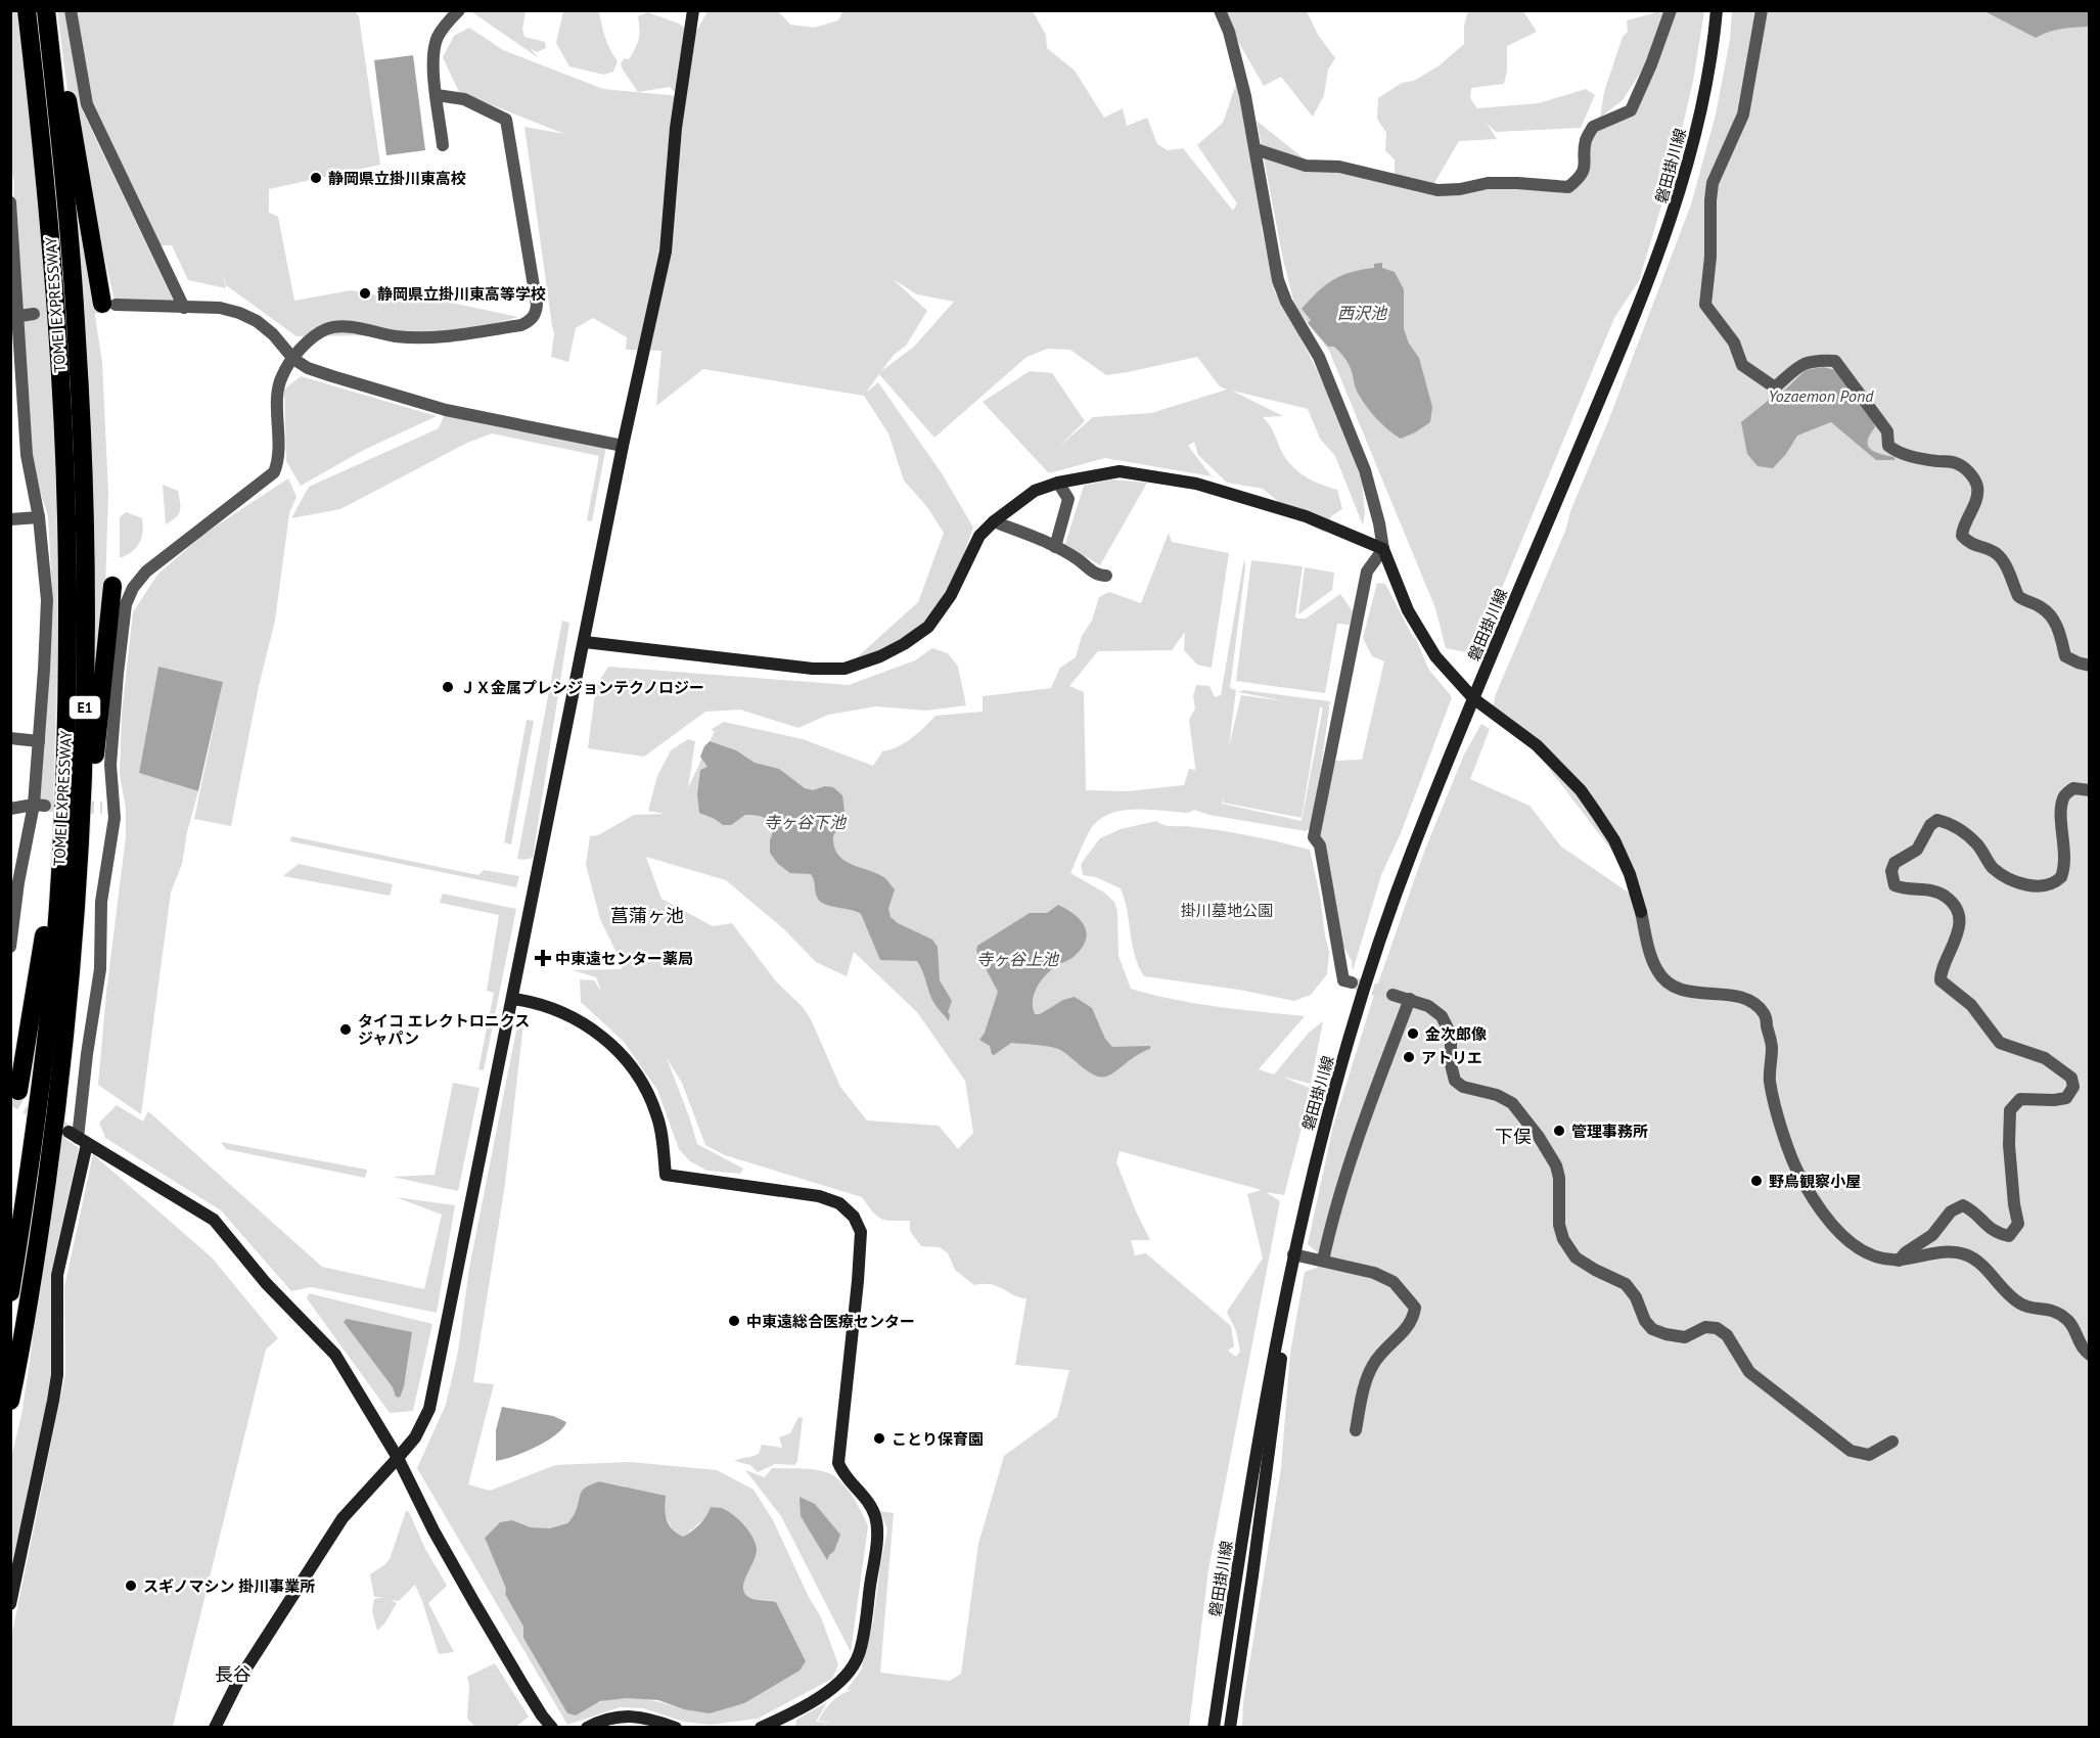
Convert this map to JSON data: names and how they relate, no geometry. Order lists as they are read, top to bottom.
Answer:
{
  "streets": {
    "highway": ["TOMEI EXPRESSWAY", "E1"],
    "street": ["磐田掛川線"]
  },
  "districts": ["菖蒲ヶ池", "下俣", "長谷"],
  "water": [
    "西沢池",
    "Yozaemon Pond",
    "寺ヶ谷下池",
    "寺ヶ谷上池"
  ],
  "parks": ["掛川墓地公園"],
  "places": {
    "other": [
      "静岡県立掛川東高校",
      "静岡県立掛川東高等学校",
      "ＪＸ金属プレシジョンテクノロジー",
      "タイコ エレクトロニクス ジャパン",
      "金次郎像",
      "アトリエ",
      "管理事務所",
      "野鳥観察小屋",
      "中東遠総合医療センター",
      "ことり保育園",
      "スギノマシン 掛川事業所"
    ],
    "health": ["中東遠センター薬局"]
  }
}
